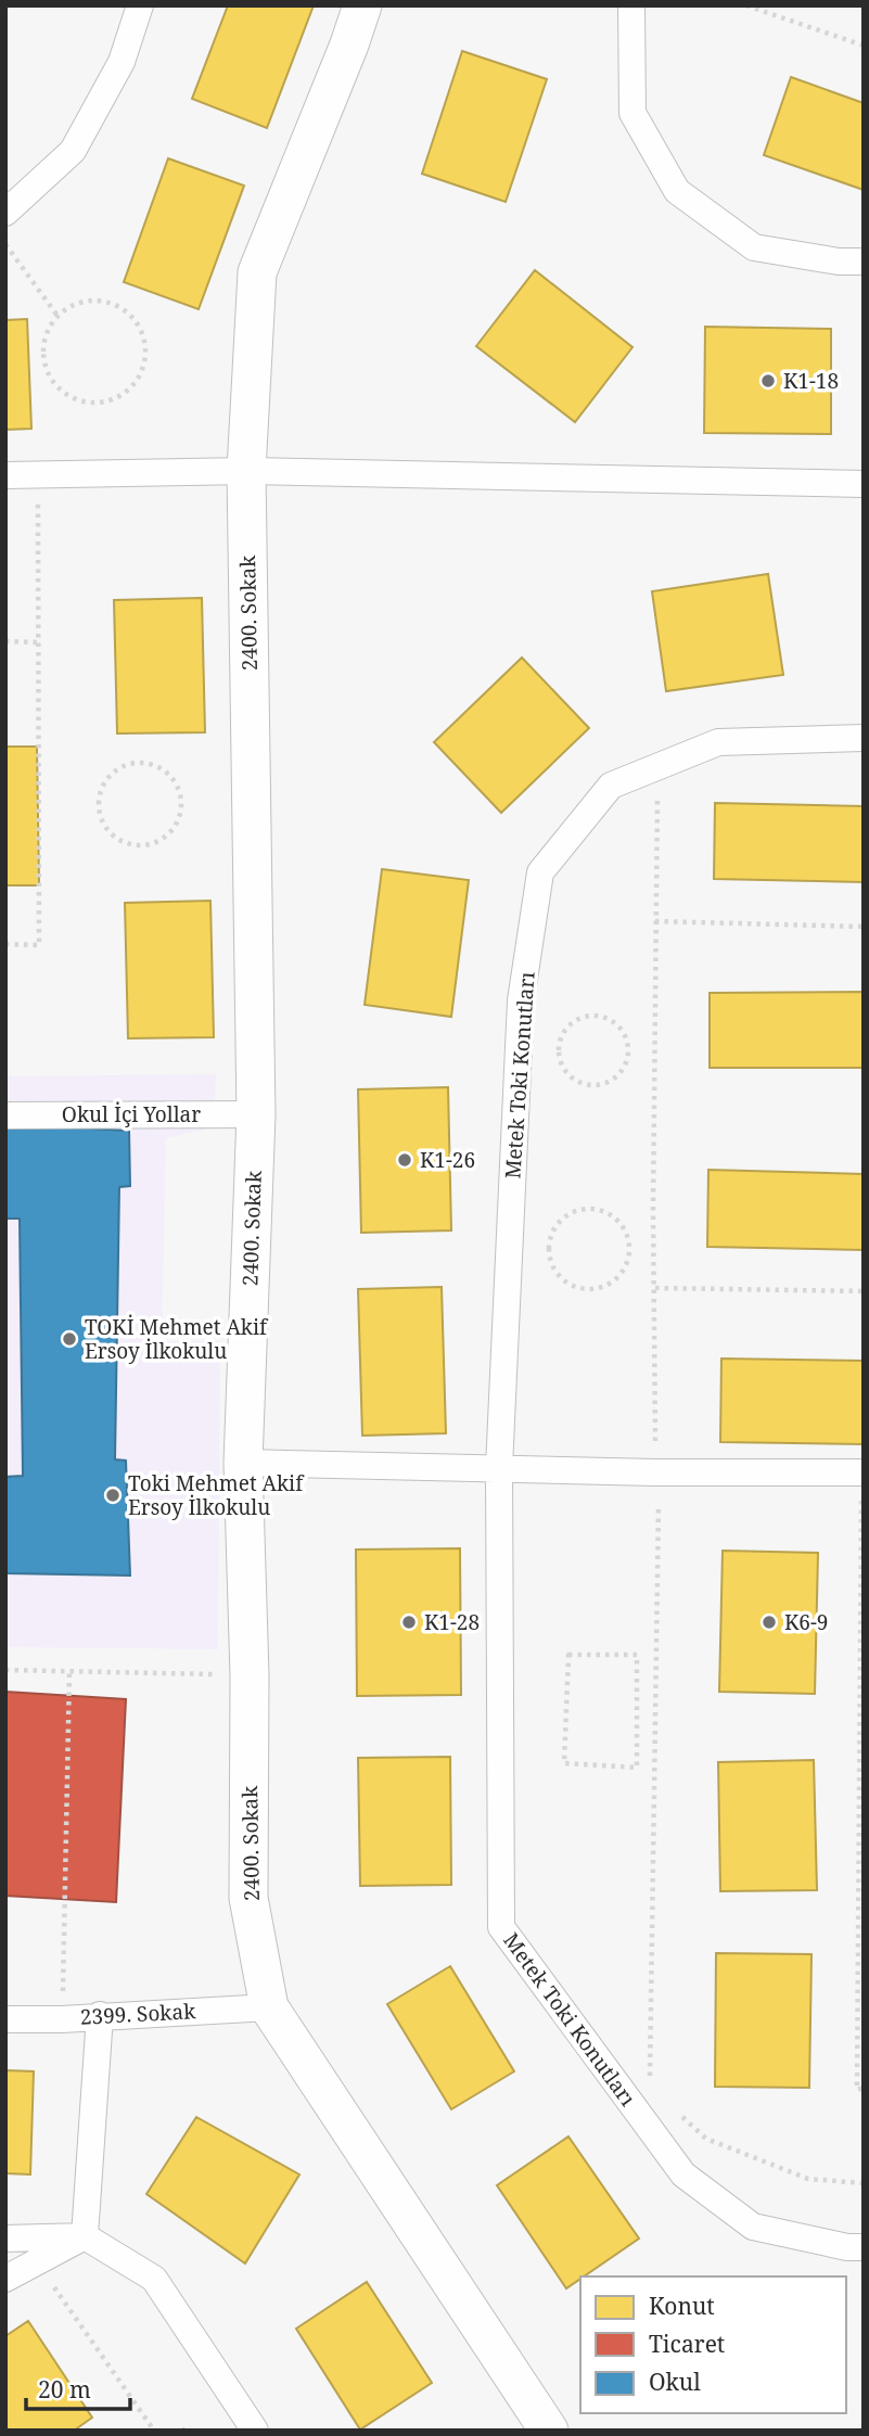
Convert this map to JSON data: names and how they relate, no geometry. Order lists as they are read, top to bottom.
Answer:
{
  "streets": {
    "main road": ["2400. Sokak"],
    "street": ["Metek Toki Konutları", "Okul İçi Yollar", "2399. Sokak"]
  },
  "crossings": [
    ["2400. Sokak", "Okul İçi Yollar"],
    ["2400. Sokak", "2399. Sokak"]
  ],
  "places": [
    "K1-18",
    "K1-26",
    "TOKİ Mehmet Akif Ersoy İlkokulu",
    "Toki Mehmet Akif Ersoy İlkokulu",
    "K1-28",
    "K6-9"
  ],
  "legend": ["Konut", "Ticaret", "Okul"],
  "scale_bar": "20 m"
}
